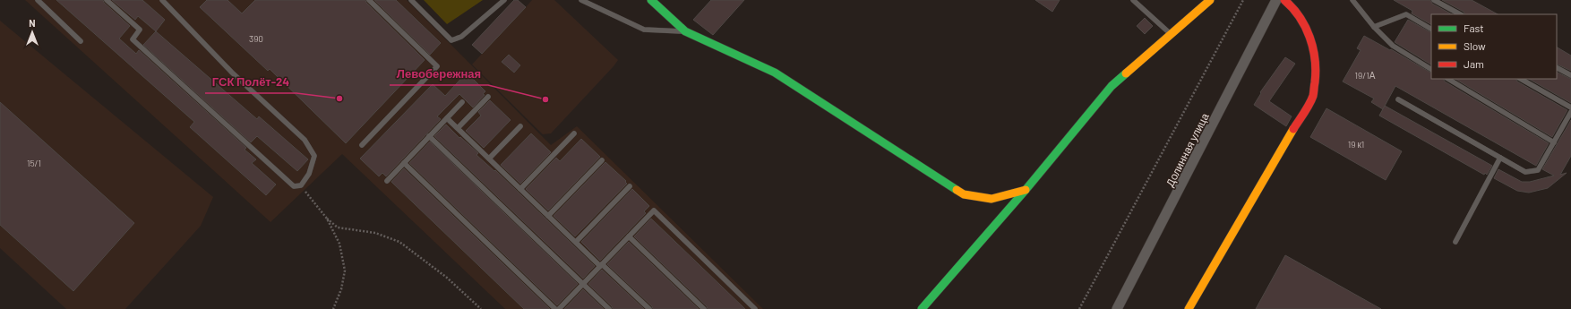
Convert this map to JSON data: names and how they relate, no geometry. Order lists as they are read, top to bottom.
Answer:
{
  "streets": {
    "street": ["Долинная улица"]
  },
  "places": ["ГСК Полёт-24", "Левобережная"],
  "house_numbers": [
    "390",
    "19/1А",
    "19 к1",
    "15/1"
  ],
  "legend": ["Fast", "Slow", "Jam"],
  "north": "top"
}
